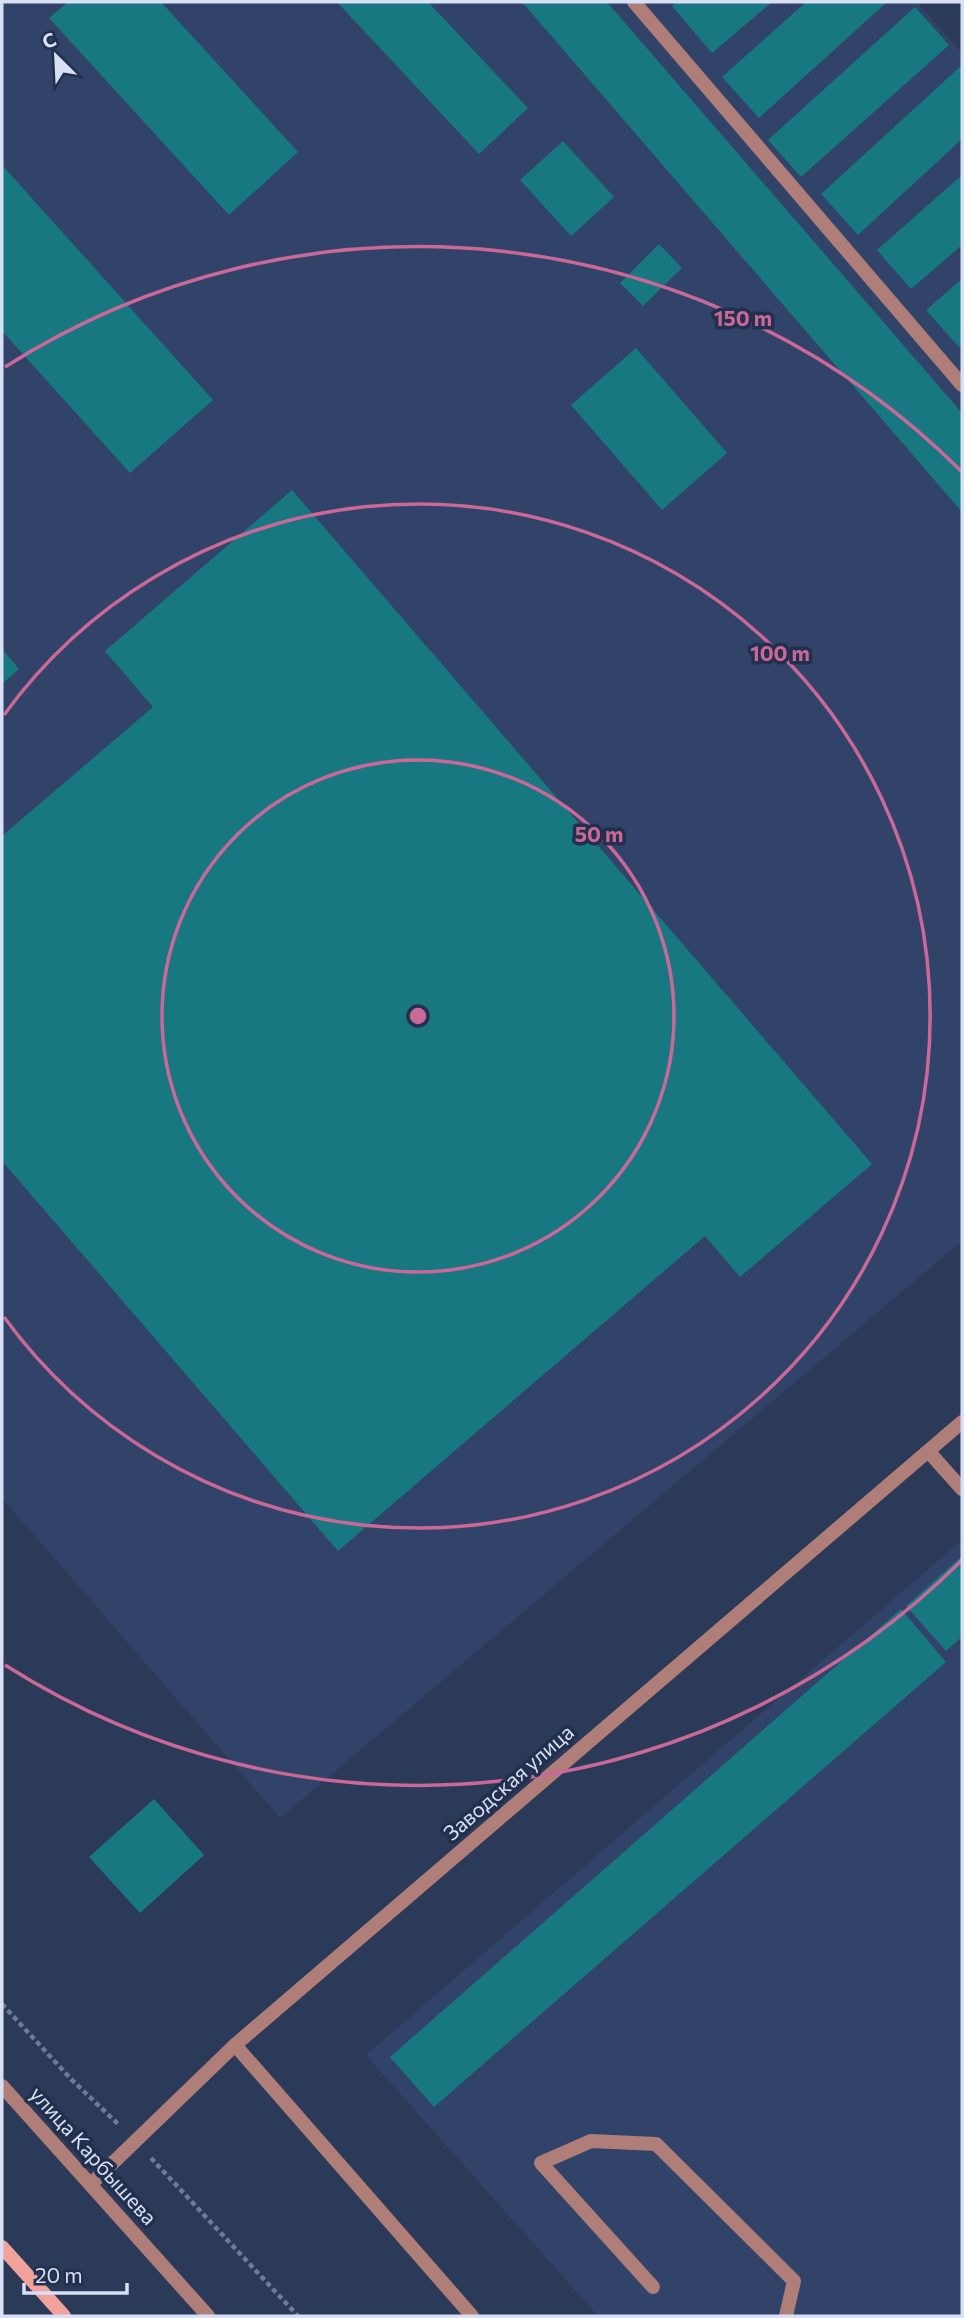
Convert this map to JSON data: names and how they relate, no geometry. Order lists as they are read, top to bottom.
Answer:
{
  "streets": {
    "street": ["Заводская улица", "улица Карбышева"]
  },
  "crossings": [
    ["Заводская улица", "улица Карбышева"]
  ],
  "scale_bar": "20 m",
  "north": "top left",
  "rings": ["150 m", "100 m", "50 m"]
}
